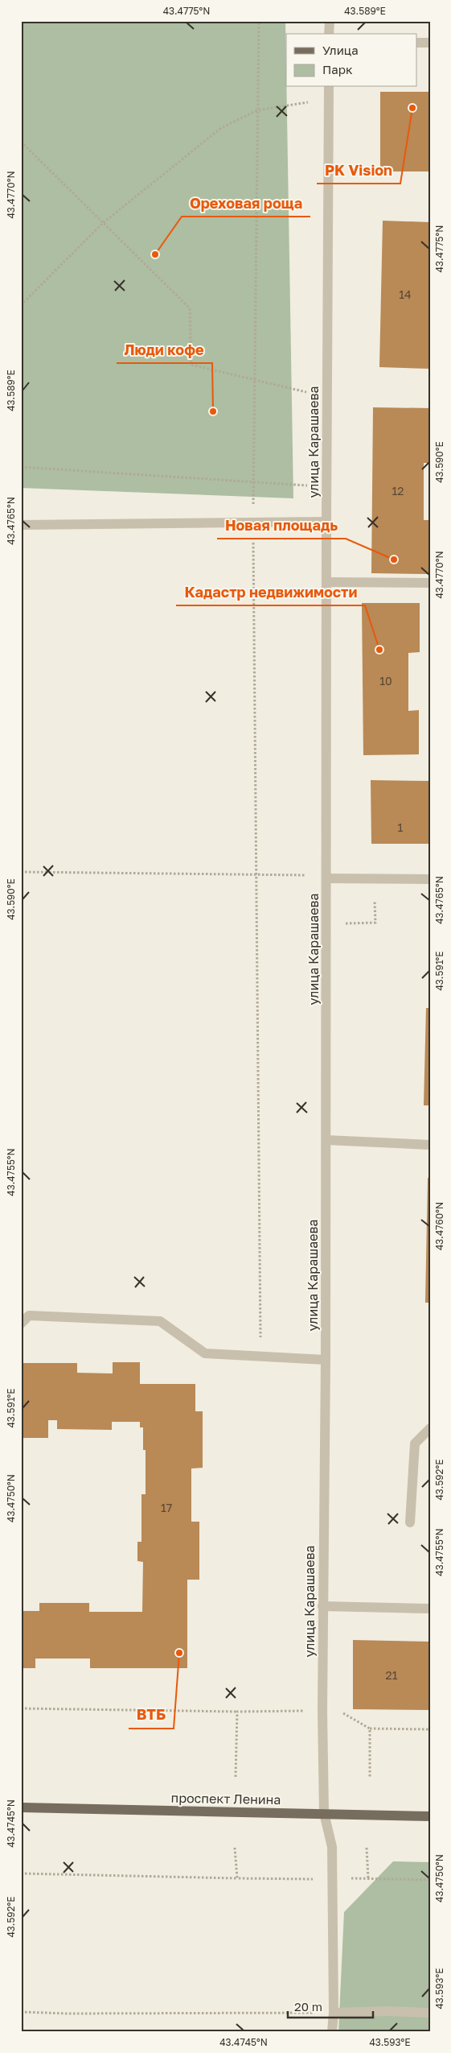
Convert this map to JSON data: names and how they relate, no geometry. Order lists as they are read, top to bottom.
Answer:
{
  "streets": {
    "main road": ["проспект Ленина"],
    "street": ["улица Карашаева"]
  },
  "crossings": [
    ["улица Карашаева", "проспект Ленина"]
  ],
  "places": [
    "PK Vision",
    "Ореховая роща",
    "Люди кофе",
    "Новая площадь",
    "Кадастр недвижимости",
    "ВТБ"
  ],
  "house_numbers": [
    "14",
    "12",
    "10",
    "1",
    "17",
    "21"
  ],
  "legend": ["Улица", "Парк"],
  "scale_bar": "20 m",
  "coordinates": [
    "43.4775°N",
    "43.589°E",
    "43.4770°N",
    "43.590°E",
    "43.4765°N",
    "43.591°E",
    "43.4755°N",
    "43.4760°N",
    "43.592°E",
    "43.4750°N",
    "43.4745°N",
    "43.593°E"
  ]
}
